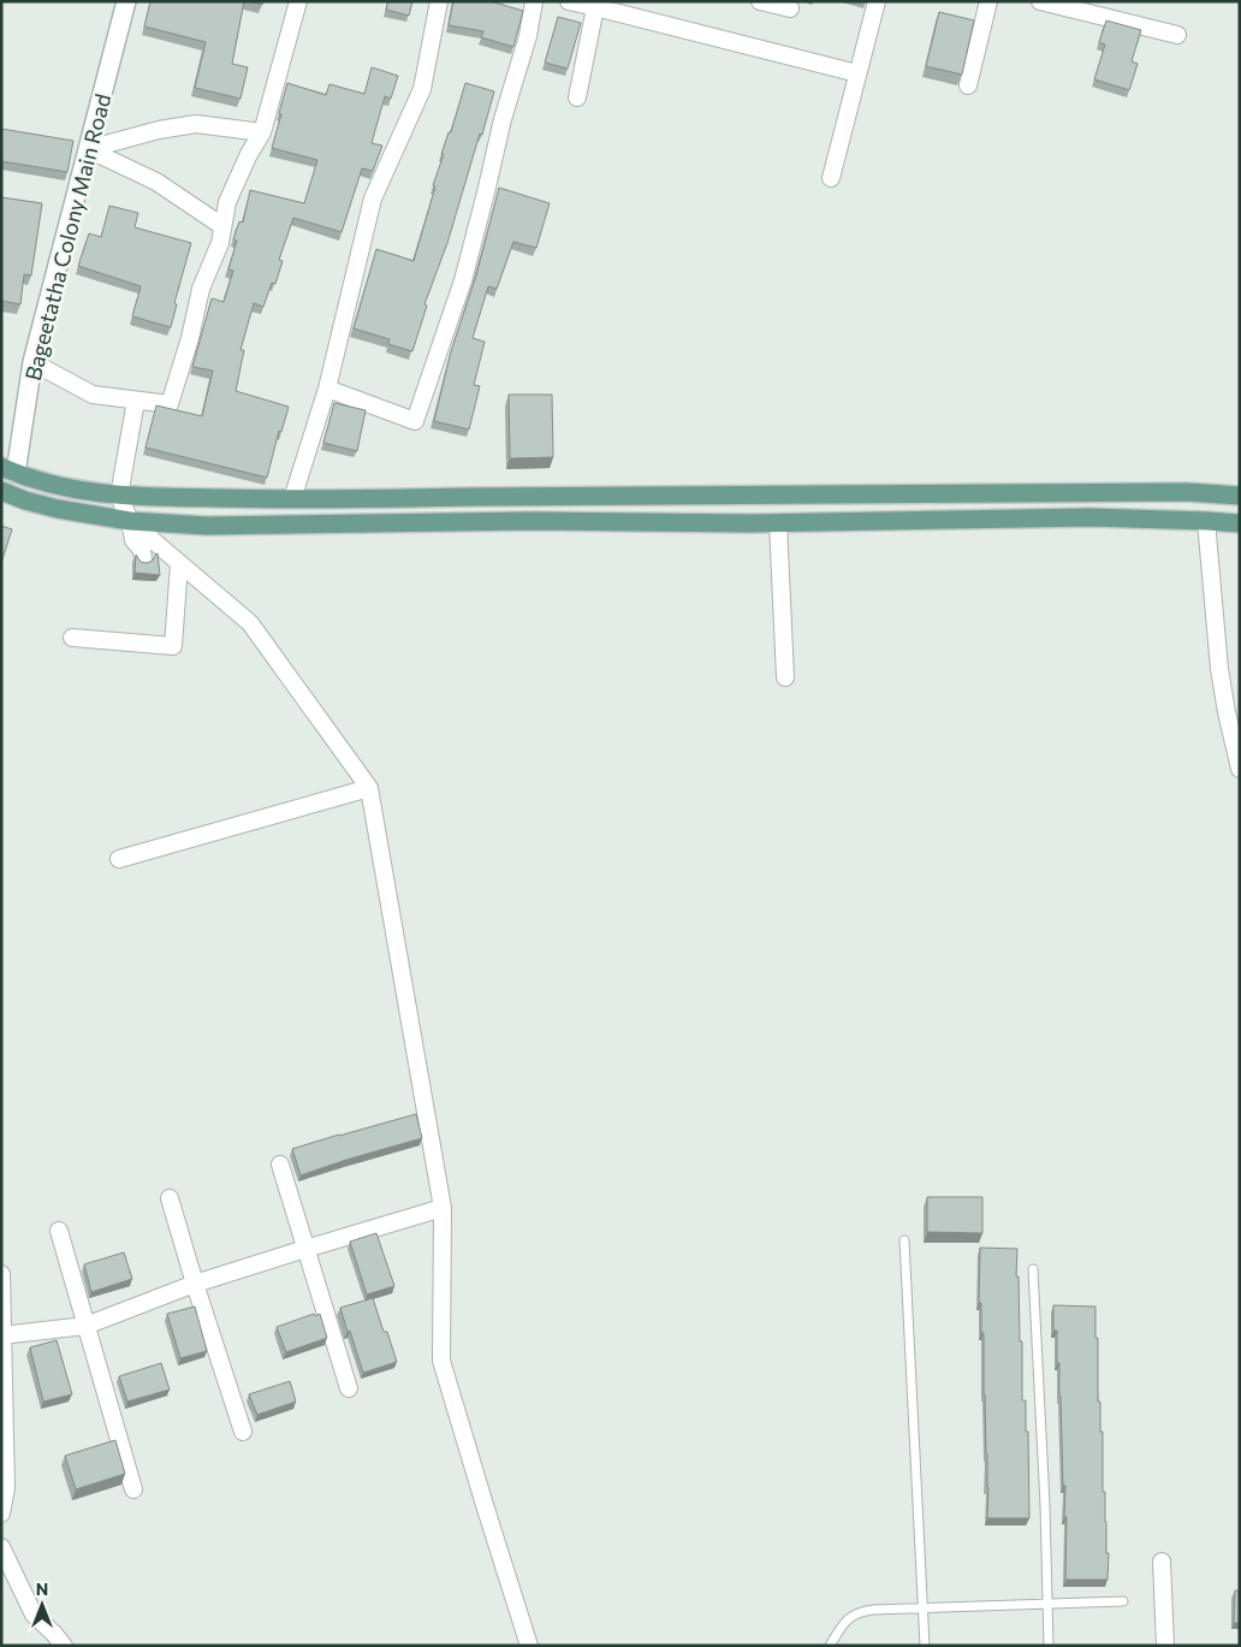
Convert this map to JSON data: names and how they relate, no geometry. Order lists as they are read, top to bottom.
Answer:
{
  "streets": {
    "street": ["Bageetatha Colony Main Road"]
  },
  "north": "top"
}
